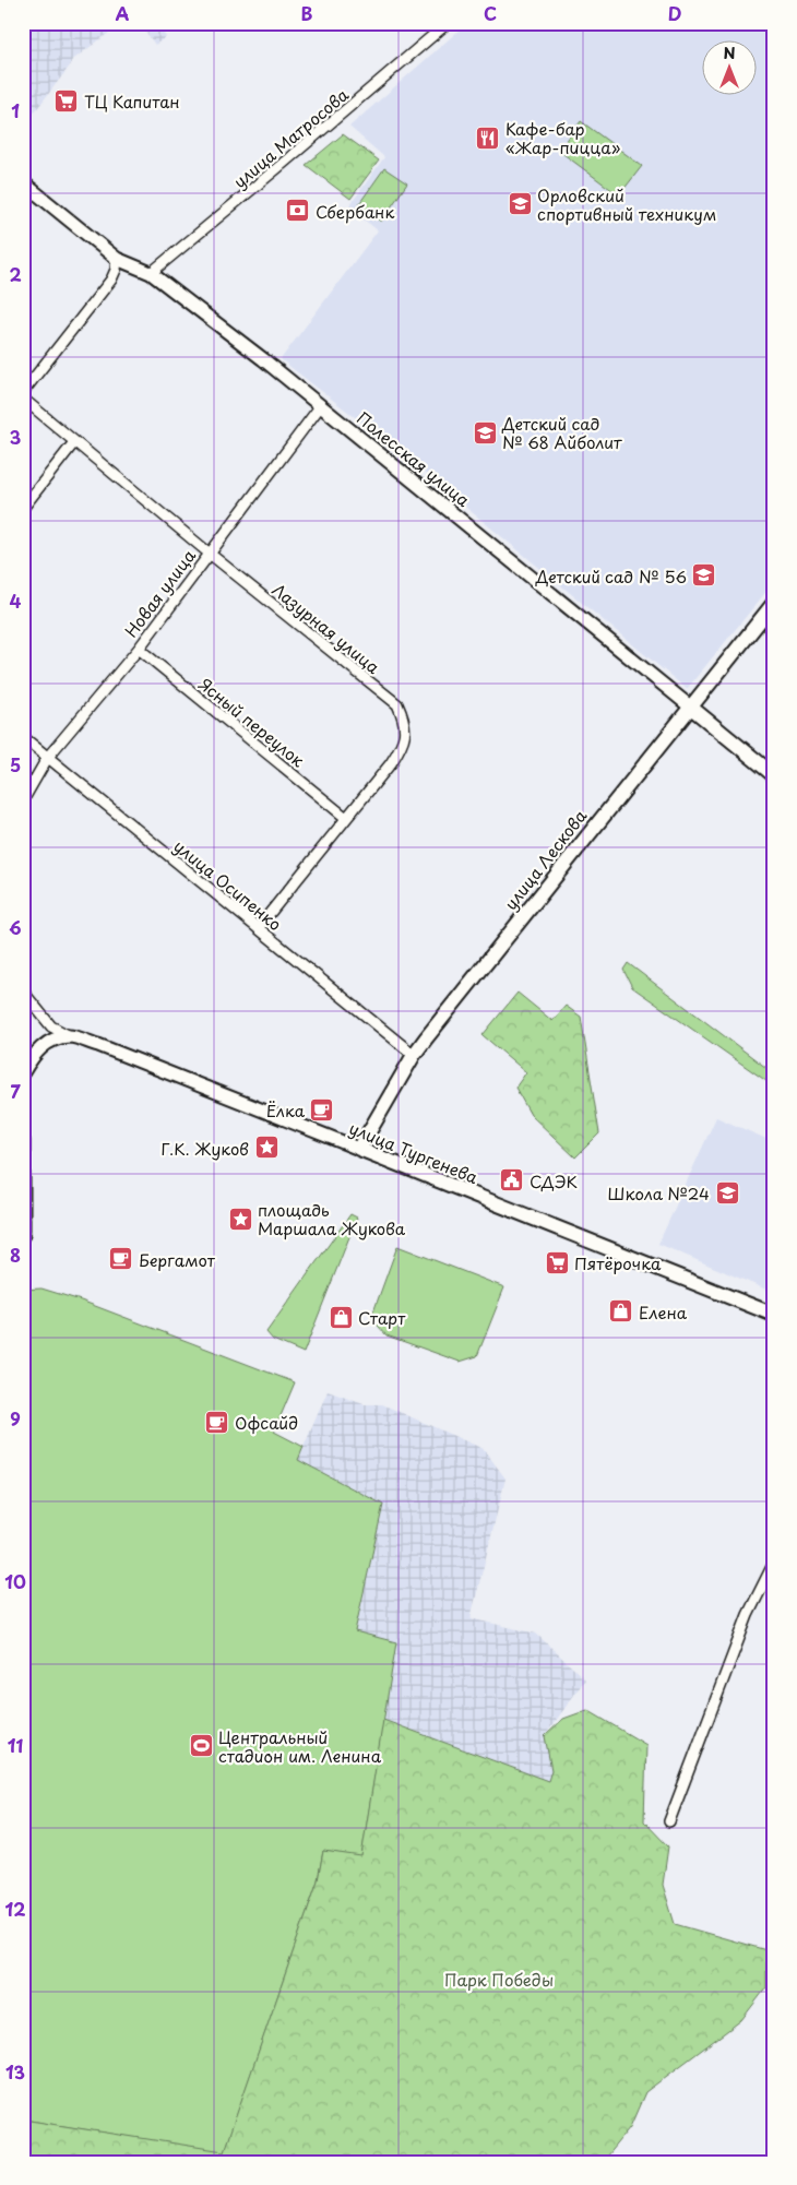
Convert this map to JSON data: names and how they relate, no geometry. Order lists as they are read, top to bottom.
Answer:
{
  "streets": {
    "main road": ["Полесская улица", "улица Лескова", "улица Тургенева"],
    "street": [
      "улица Матросова",
      "Новая улица",
      "Лазурная улица",
      "Ясный переулок",
      "улица Осипенко"
    ]
  },
  "crossings": [
    ["улица Матросова", "Полесская улица"],
    ["Полесская улица", "Новая улица"],
    ["Полесская улица", "улица Лескова"],
    ["Новая улица", "Лазурная улица"],
    ["Новая улица", "Ясный переулок"],
    ["Новая улица", "улица Осипенко"],
    ["Лазурная улица", "Ясный переулок"],
    ["Лазурная улица", "улица Осипенко"],
    ["улица Лескова", "улица Осипенко"],
    ["улица Лескова", "улица Тургенева"]
  ],
  "parks": ["Парк Победы"],
  "places": {
    "supermarket": ["ТЦ Капитан", "Пятёрочка"],
    "restaurant": ["Кафе-бар «Жар-пицца»"],
    "school or university": [
      "Орловский спортивный техникум",
      "Детский сад № 68 Айболит",
      "Детский сад № 56",
      "Школа №24"
    ],
    "bank": ["Сбербанк"],
    "cafe": ["Ёлка", "Бергамот", "Офсайд"],
    "place": ["Г.К. Жуков", "площадь Маршала Жукова"],
    "public building": ["СДЭК"],
    "shop": ["Елена", "Старт"],
    "sports": ["Центральный стадион им. Ленина"]
  },
  "north": "top",
  "grid": {
    "columns": [
      "A",
      "B",
      "C",
      "D"
    ],
    "rows": [
      "1",
      "2",
      "3",
      "4",
      "5",
      "6",
      "7",
      "8",
      "9",
      "10",
      "11",
      "12",
      "13"
    ]
  }
}
